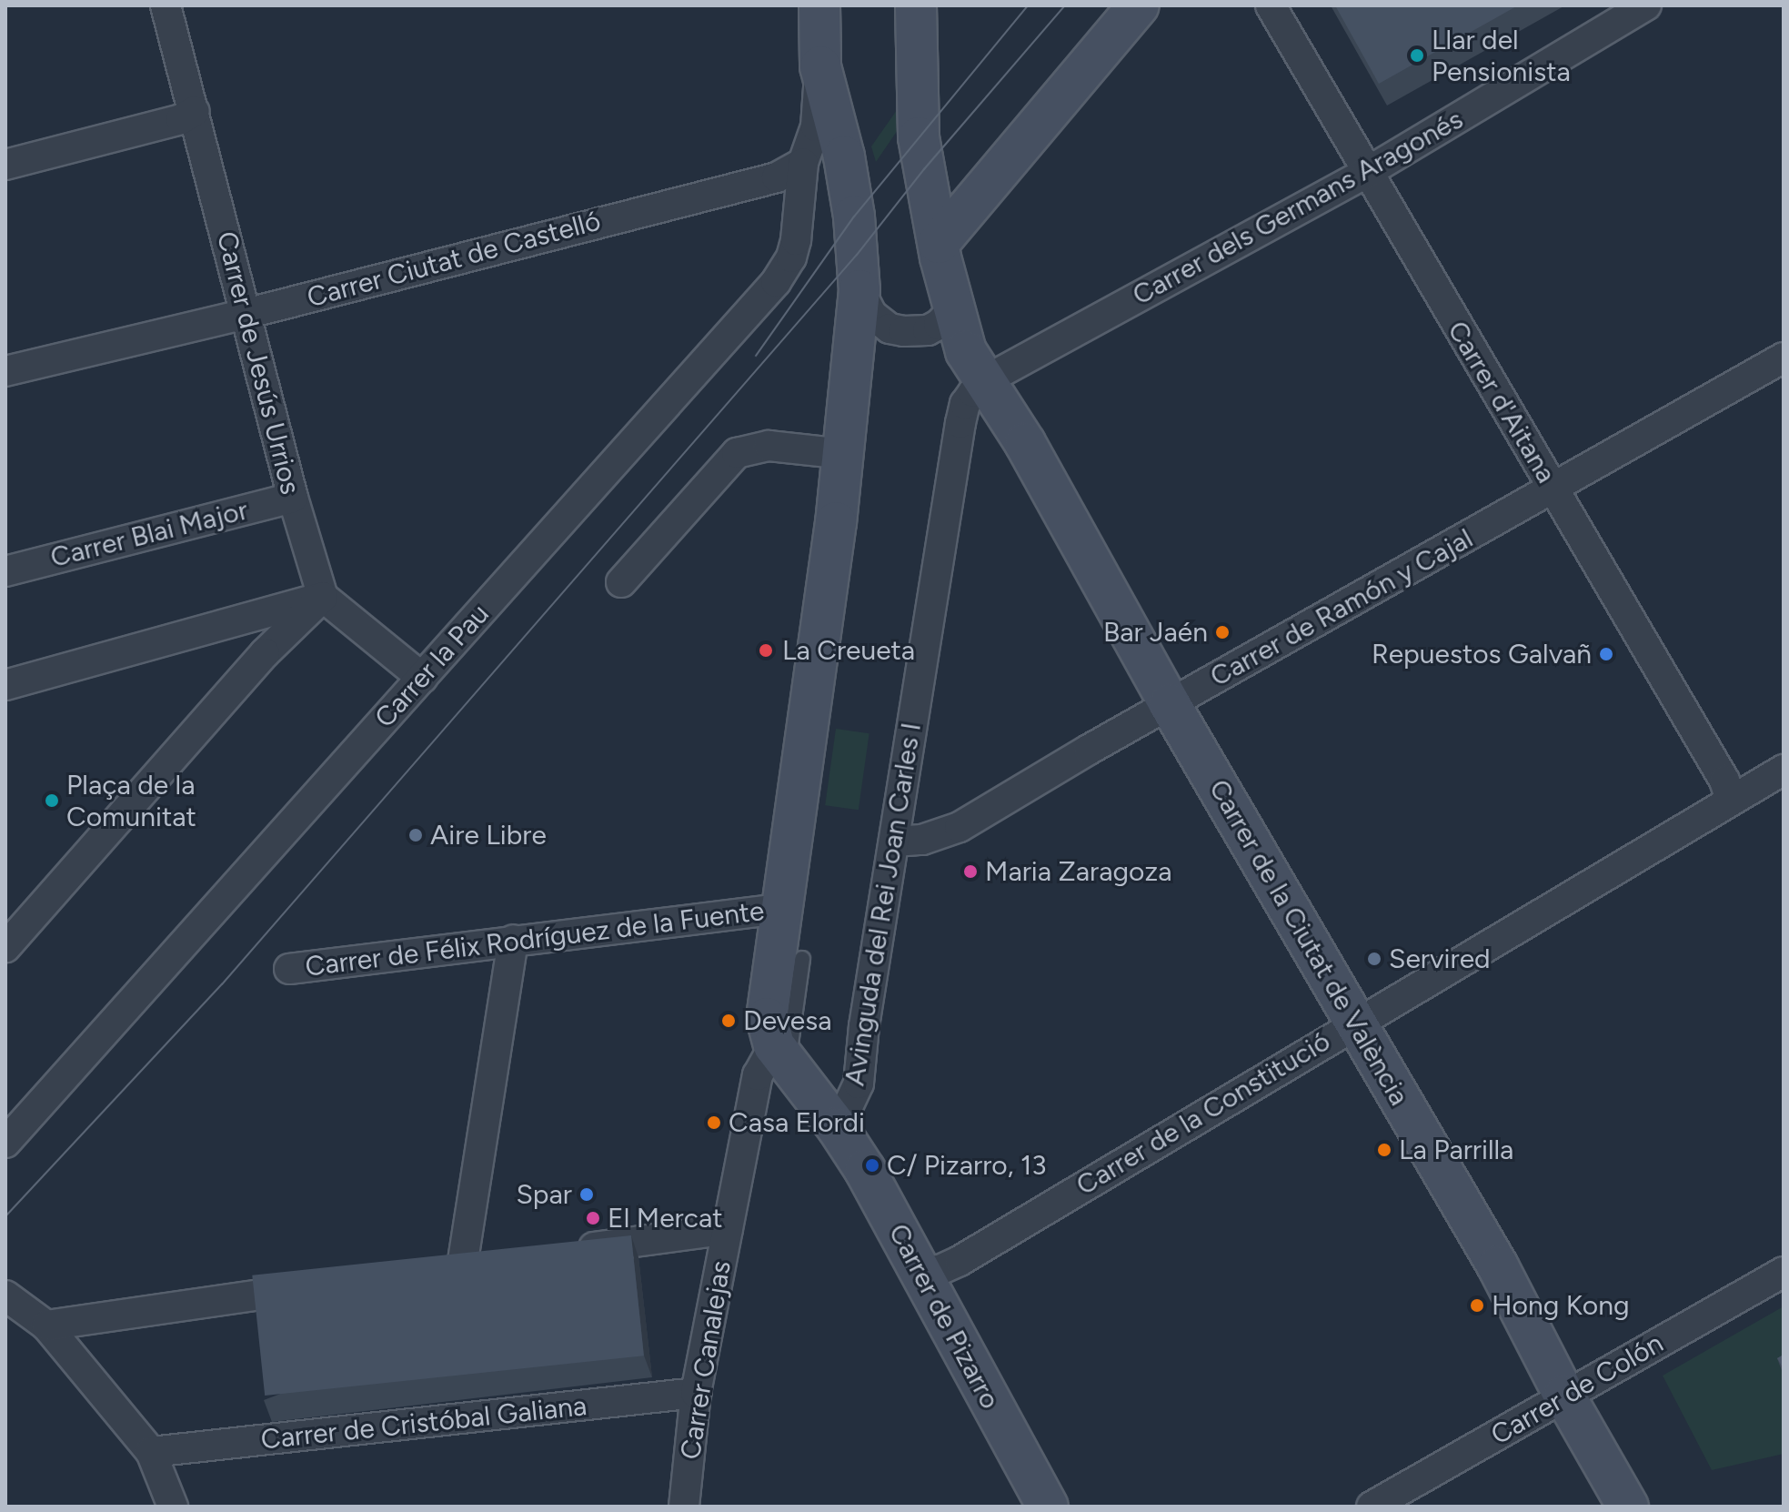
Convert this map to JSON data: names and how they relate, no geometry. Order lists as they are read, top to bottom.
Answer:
{
  "streets": {
    "main road": ["Avinguda del Rei Joan Carles I", "Carrer de la Ciutat de València", "Carrer de Pizarro"],
    "street": [
      "Carrer dels Germans Aragonés",
      "Carrer Ciutat de Castelló",
      "Carrer de Jesús Urrios",
      "Carrer d'Aitana",
      "Carrer Blai Major",
      "Carrer de Ramón y Cajal",
      "Carrer la Pau",
      "Carrer de Félix Rodríguez de la Fuente",
      "Carrer de la Constitució",
      "Carrer Canalejas",
      "Carrer de Colón",
      "Carrer de Cristóbal Galiana"
    ]
  },
  "crossings": [
    ["Carrer dels Germans Aragonés", "Carrer d'Aitana"],
    ["Carrer dels Germans Aragonés", "Avinguda del Rei Joan Carles I"],
    ["Carrer dels Germans Aragonés", "Carrer de la Ciutat de València"],
    ["Carrer Ciutat de Castelló", "Carrer de Jesús Urrios"],
    ["Carrer Ciutat de Castelló", "Carrer la Pau"],
    ["Carrer de Jesús Urrios", "Carrer Blai Major"],
    ["Carrer d'Aitana", "Carrer de Ramón y Cajal"],
    ["Carrer d'Aitana", "Carrer de la Constitució"],
    ["Carrer de Ramón y Cajal", "Avinguda del Rei Joan Carles I"],
    ["Carrer de Ramón y Cajal", "Carrer de la Ciutat de València"],
    ["Avinguda del Rei Joan Carles I", "Carrer de Félix Rodríguez de la Fuente"],
    ["Avinguda del Rei Joan Carles I", "Carrer de la Ciutat de València"],
    ["Avinguda del Rei Joan Carles I", "Carrer de Pizarro"],
    ["Avinguda del Rei Joan Carles I", "Carrer Canalejas"],
    ["Carrer de la Ciutat de València", "Carrer de la Constitució"],
    ["Carrer de la Ciutat de València", "Carrer de Colón"],
    ["Carrer de la Constitució", "Carrer de Pizarro"],
    ["Carrer Canalejas", "Carrer de Cristóbal Galiana"]
  ],
  "places": [
    "Llar del Pensionista",
    "Bar Jaén",
    "La Creueta",
    "Repuestos Galvañ",
    "Plaça de la Comunitat",
    "Aire Libre",
    "Maria Zaragoza",
    "Servired",
    "Devesa",
    "Casa Elordi",
    "La Parrilla",
    "C/ Pizarro, 13",
    "Spar",
    "El Mercat",
    "Hong Kong"
  ]
}
